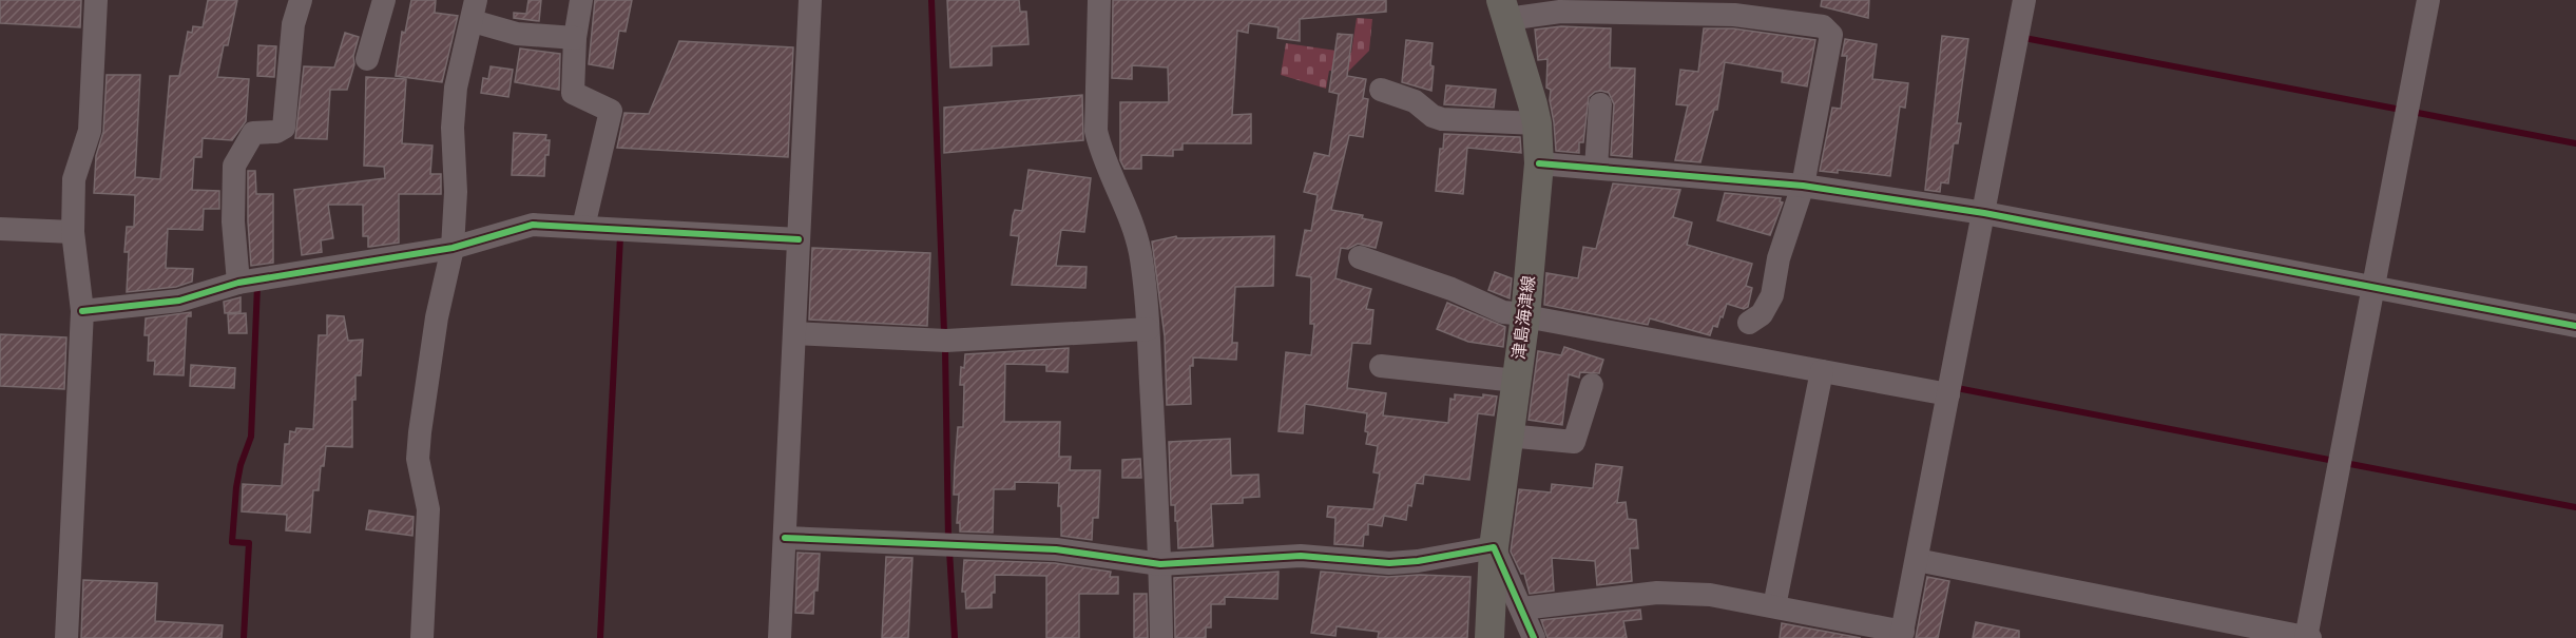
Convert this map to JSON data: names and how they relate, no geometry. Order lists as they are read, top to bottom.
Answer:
{
  "streets": {
    "main road": ["津島海津線"]
  }
}
